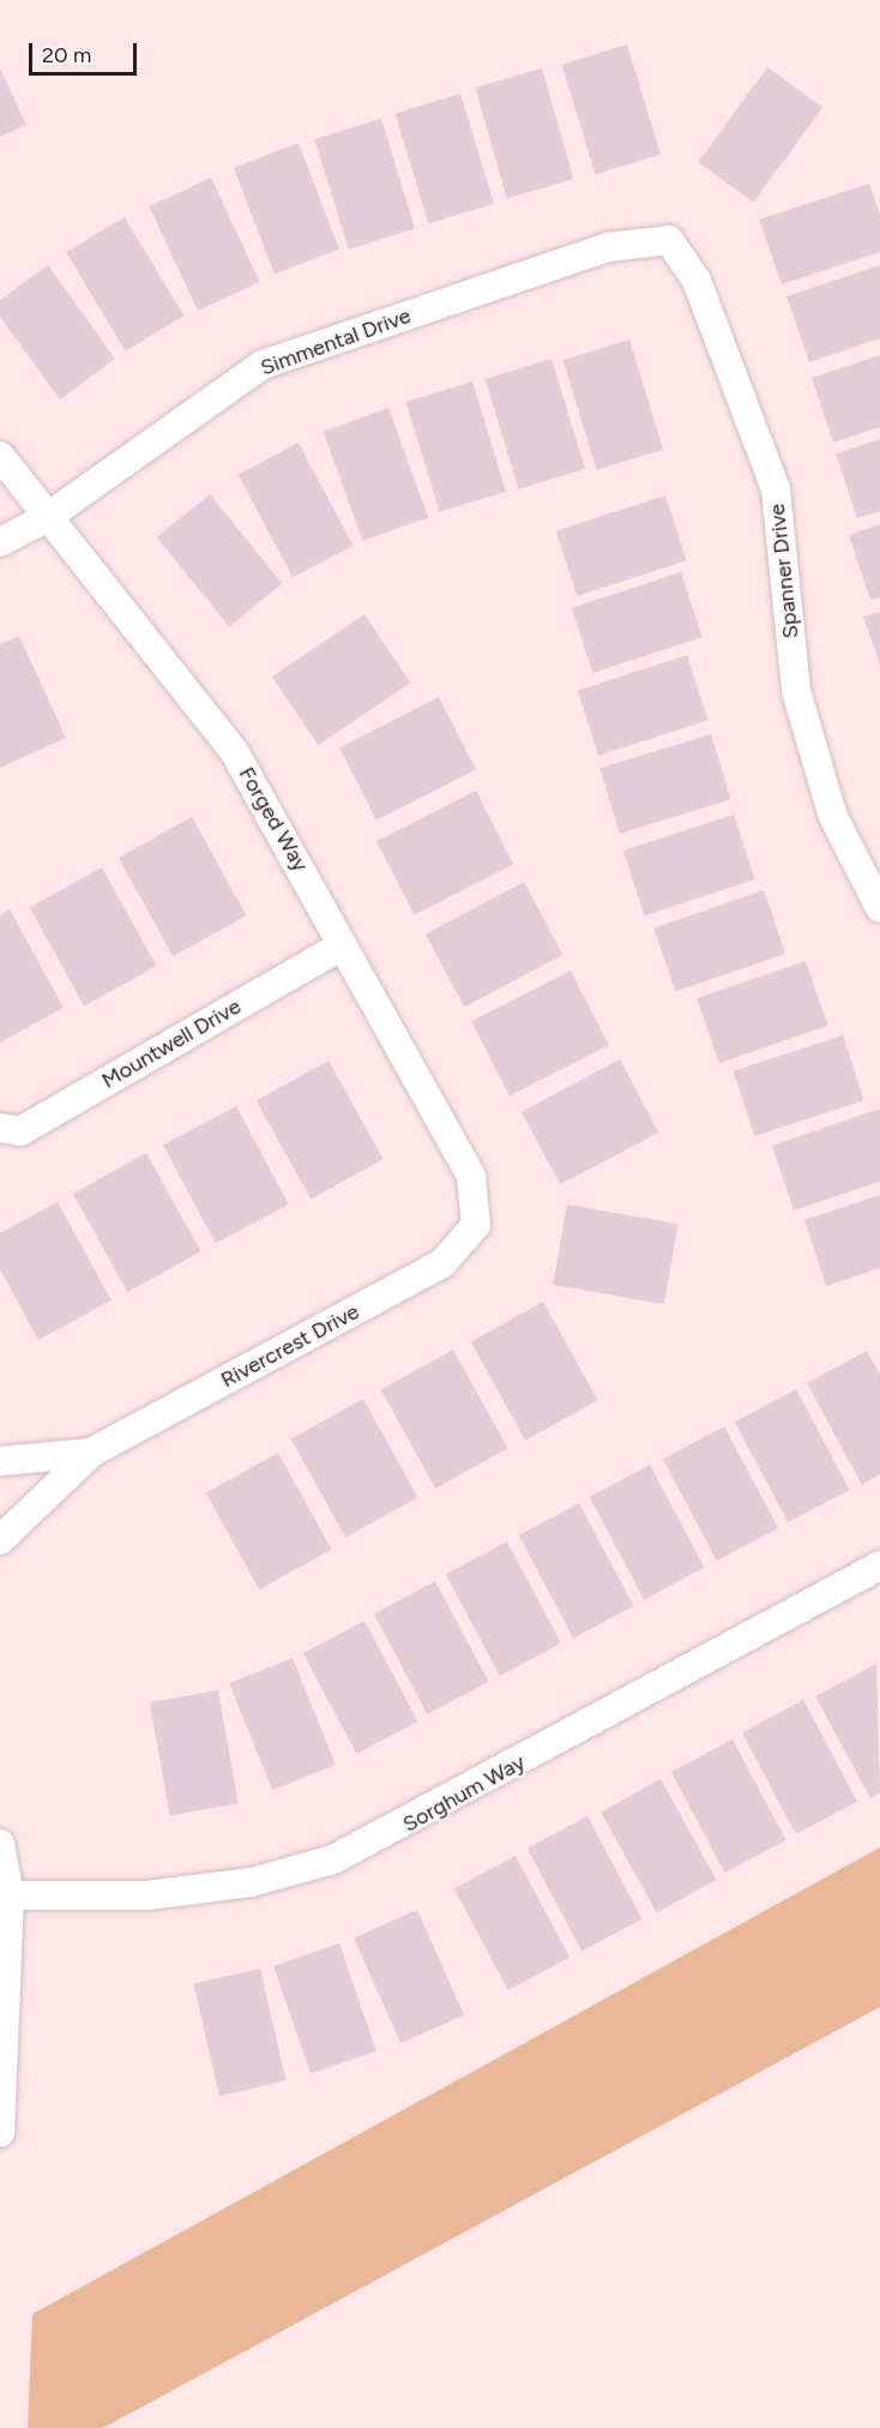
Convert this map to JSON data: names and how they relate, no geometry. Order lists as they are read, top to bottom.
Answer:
{
  "streets": {
    "street": [
      "Simmental Drive",
      "Spanner Drive",
      "Forged Way",
      "Mountwell Drive",
      "Rivercrest Drive",
      "Sorghum Way"
    ]
  },
  "crossings": [
    ["Simmental Drive", "Spanner Drive"],
    ["Simmental Drive", "Forged Way"],
    ["Forged Way", "Mountwell Drive"],
    ["Forged Way", "Rivercrest Drive"]
  ],
  "scale_bar": "20 m"
}
